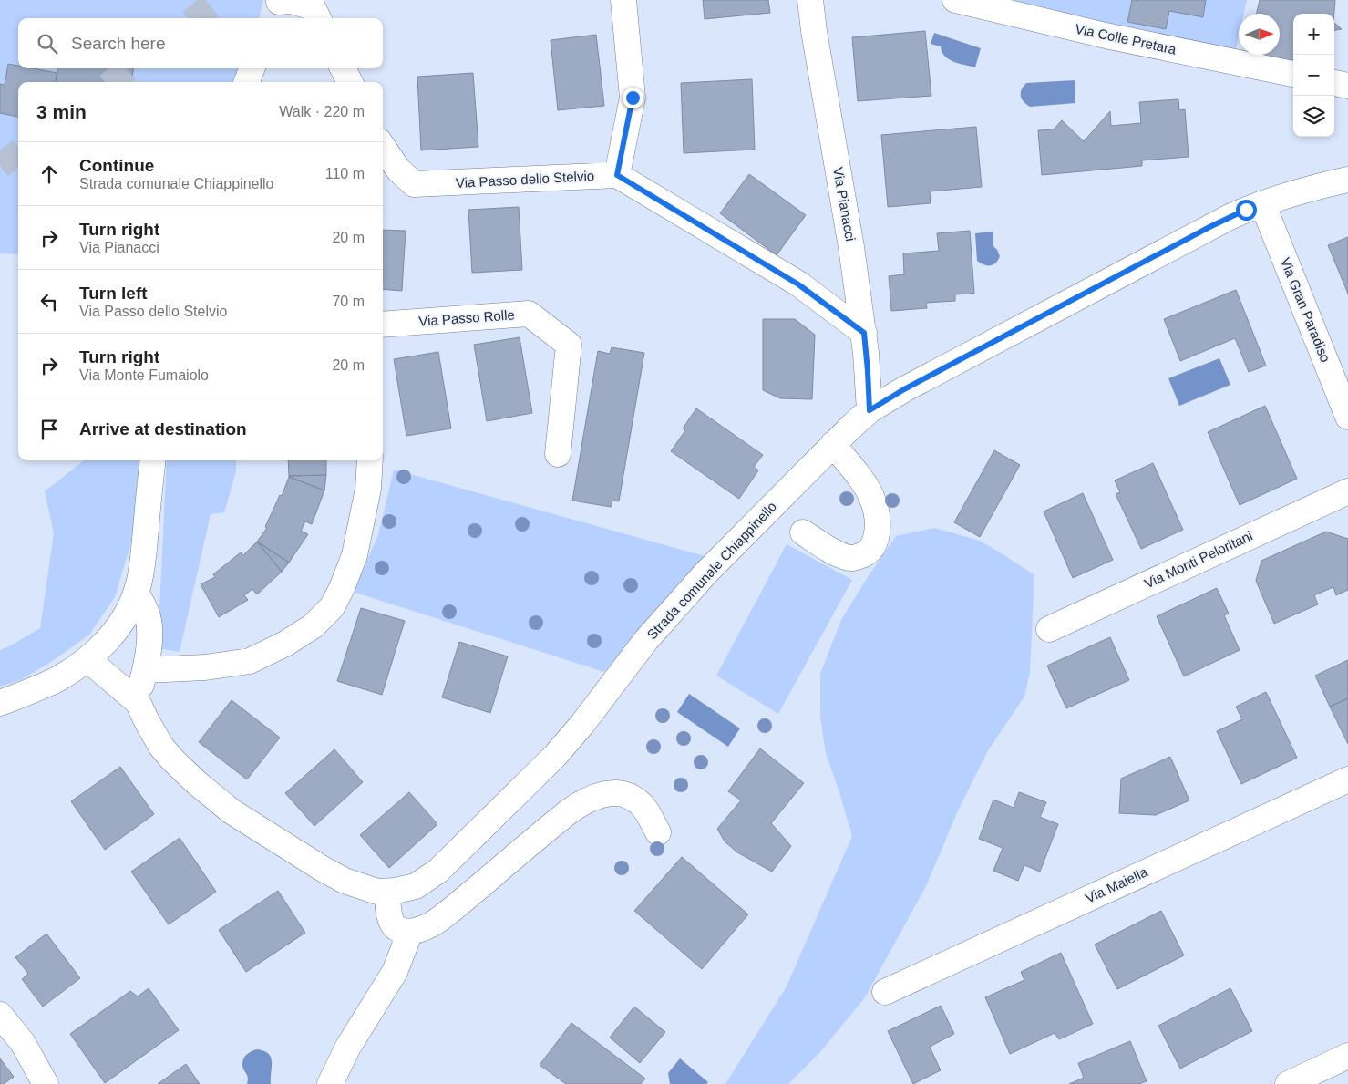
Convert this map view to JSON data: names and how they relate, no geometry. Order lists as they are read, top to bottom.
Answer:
{
  "streets": {
    "street": [
      "Via Colle Pretara",
      "Via Passo dello Stelvio",
      "Via Pianacci",
      "Via Gran Paradiso",
      "Via Passo Rolle",
      "Via Monti Peloritani",
      "Strada comunale Chiappinello",
      "Via Maiella"
    ]
  },
  "crossings": [
    ["Via Pianacci", "Strada comunale Chiappinello"],
    ["Via Gran Paradiso", "Strada comunale Chiappinello"]
  ],
  "north": "right",
  "page": {
    "map_buttons": ["+", "−"],
    "search": "Search here",
    "heading": ["3 min", "Walk · 220 m"],
    "list": [
      ["Continue", "Strada comunale Chiappinello", "110 m"],
      ["Turn right", "Via Pianacci", "20 m"],
      ["Turn left", "Via Passo dello Stelvio", "70 m"],
      ["Turn right", "Via Monte Fumaiolo", "20 m"],
      "Arrive at destination"
    ]
  }
}
